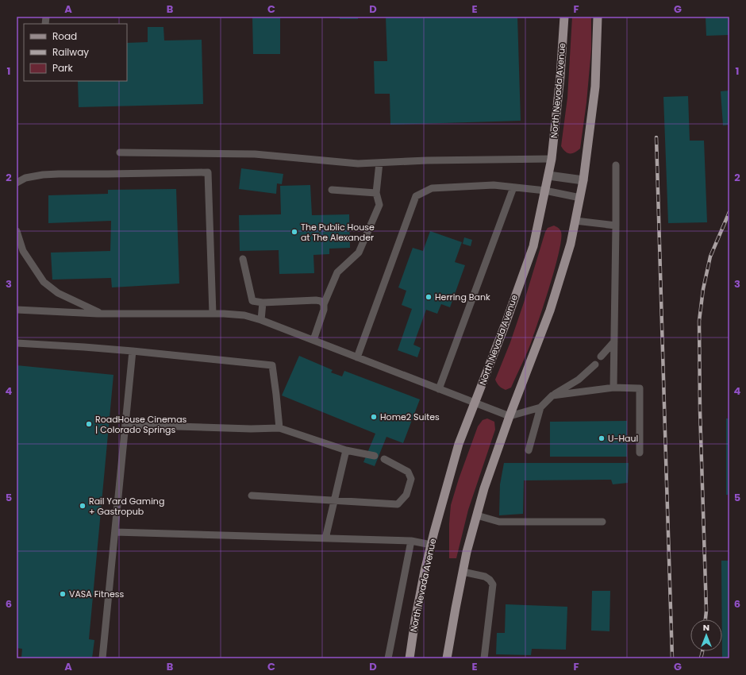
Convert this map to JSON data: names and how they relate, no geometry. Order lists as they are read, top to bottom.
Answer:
{
  "streets": {
    "main road": ["North Nevada Avenue"]
  },
  "places": [
    "The Public House at The Alexander",
    "Herring Bank",
    "Home2 Suites",
    "RoadHouse Cinemas | Colorado Springs",
    "U-Haul",
    "Rail Yard Gaming + Gastropub",
    "VASA Fitness"
  ],
  "legend": ["Road", "Railway", "Park"],
  "north": "top",
  "grid": {
    "columns": [
      "A",
      "B",
      "C",
      "D",
      "E",
      "F",
      "G"
    ],
    "rows": [
      "1",
      "2",
      "3",
      "4",
      "5",
      "6"
    ]
  }
}
